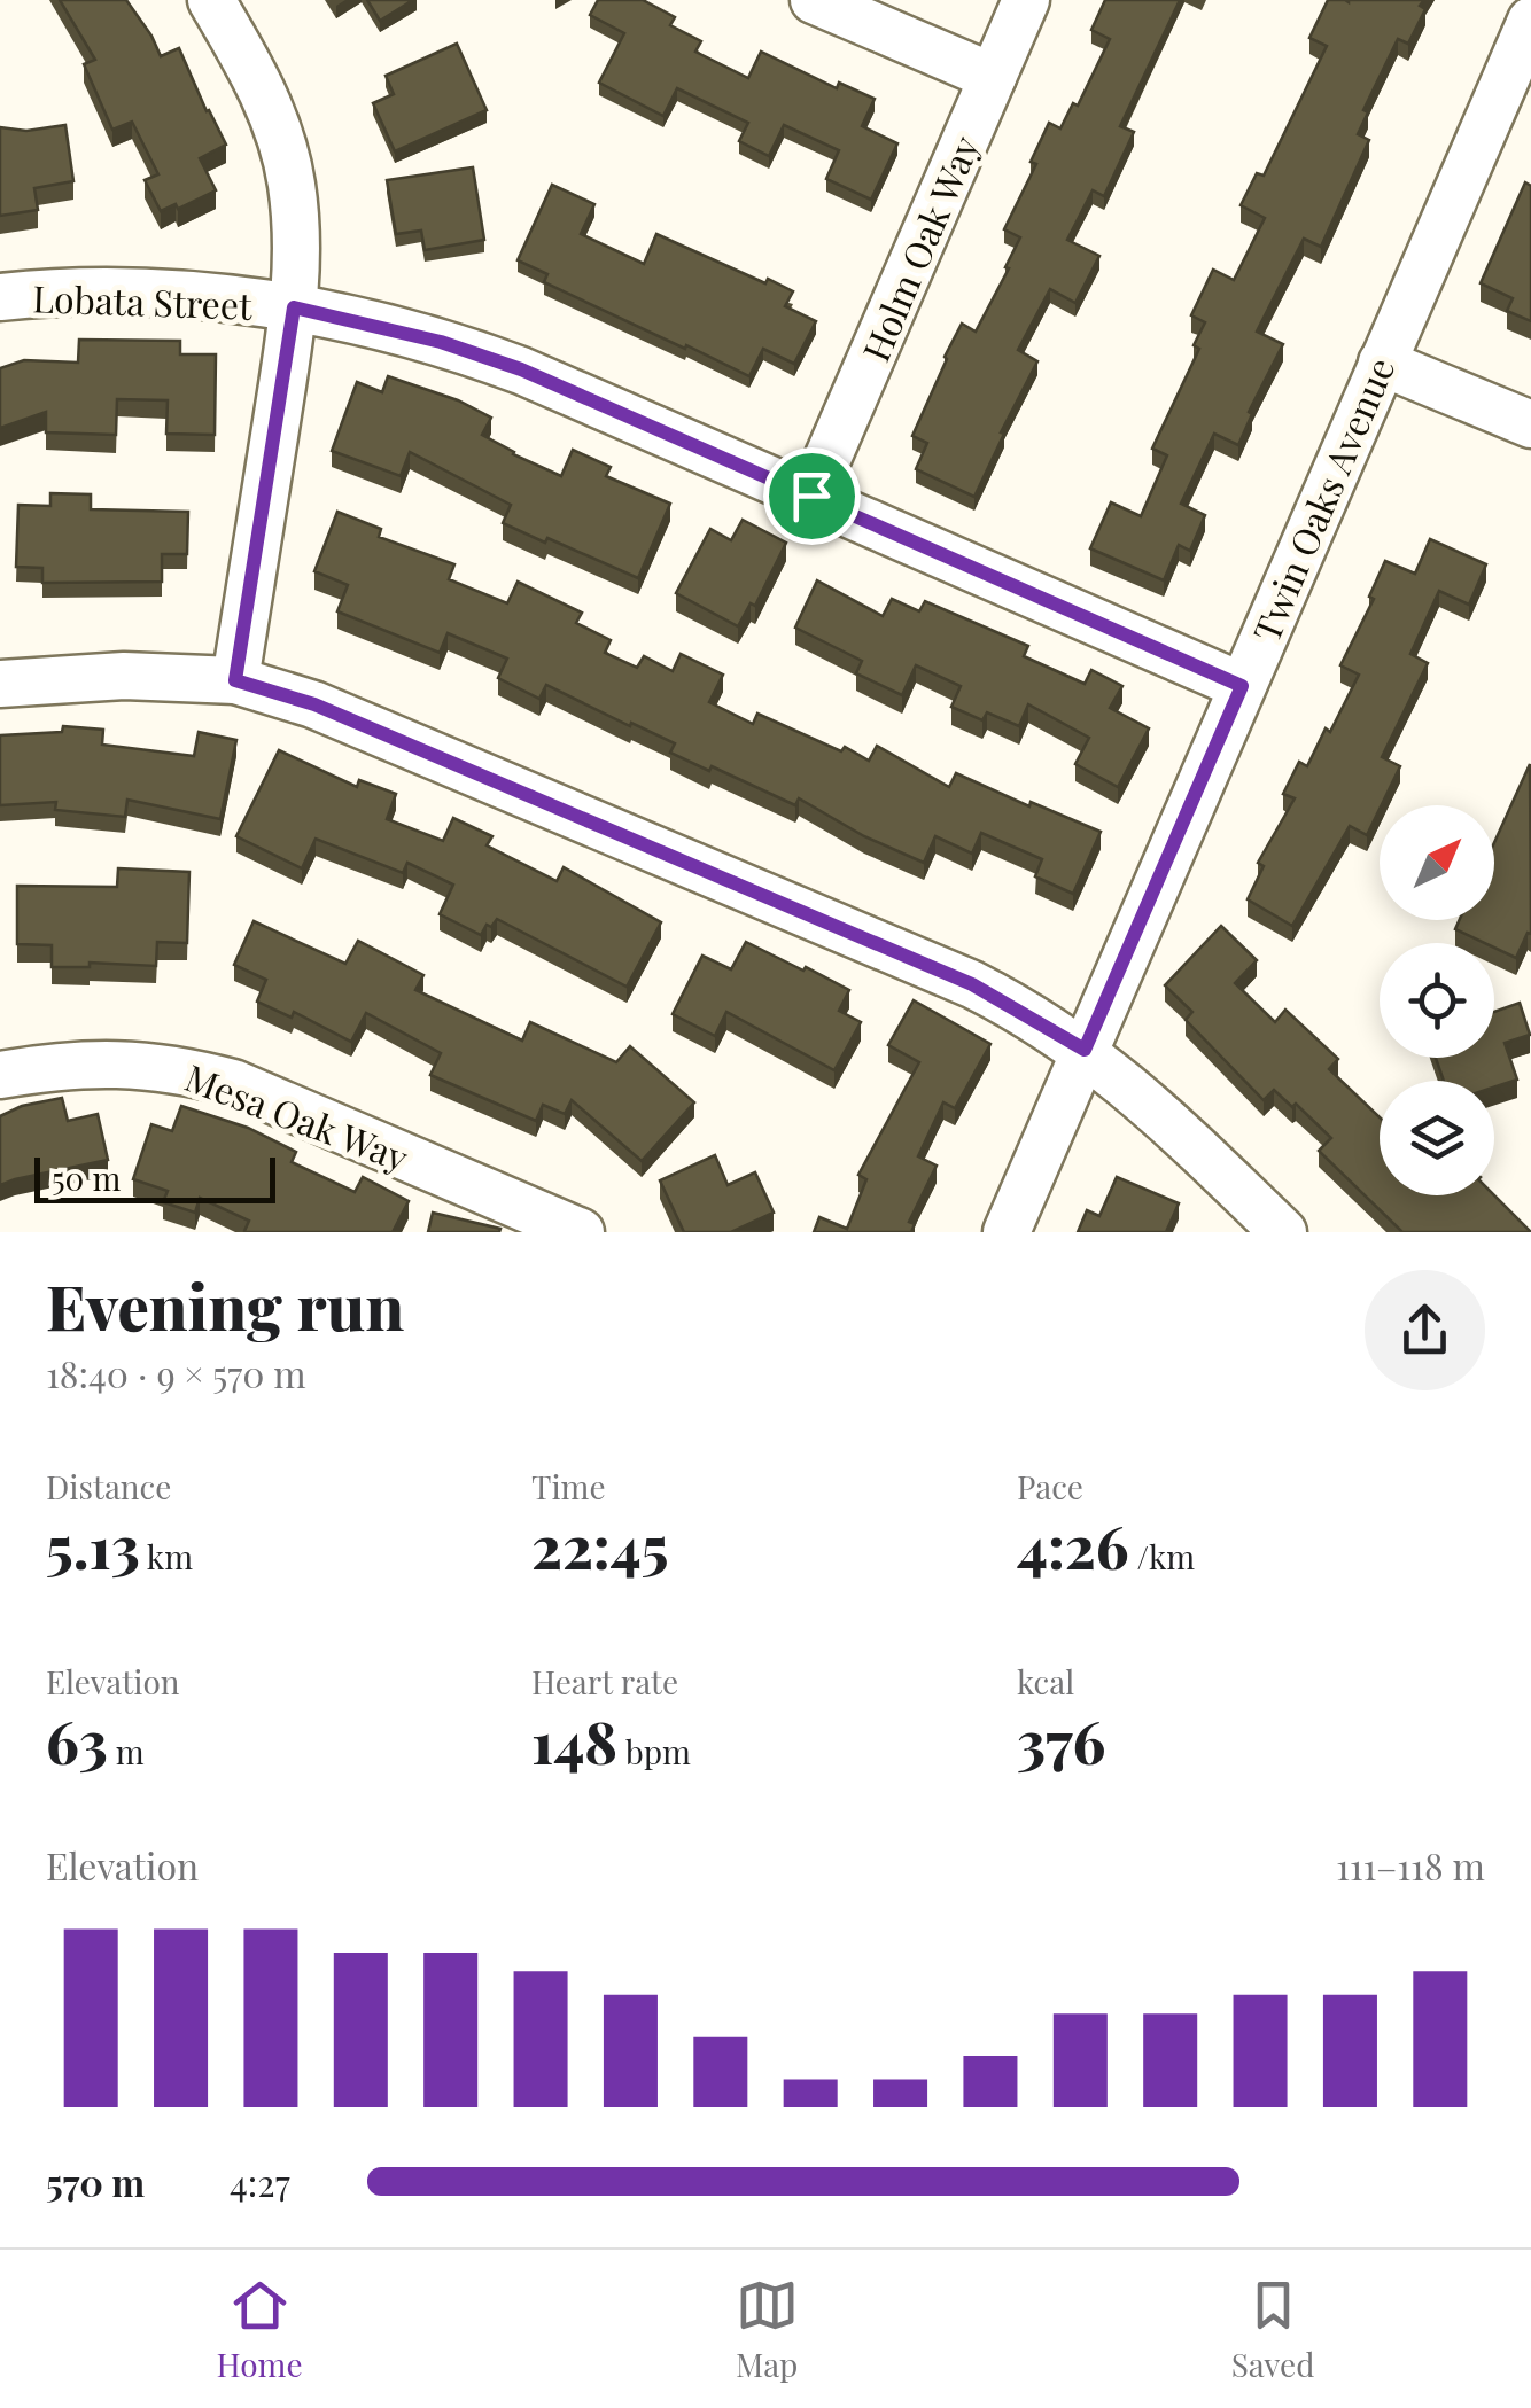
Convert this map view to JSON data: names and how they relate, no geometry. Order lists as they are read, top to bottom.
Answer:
{
  "streets": {
    "street": [
      "Holm Oak Way",
      "Lobata Street",
      "Twin Oaks Avenue",
      "Mesa Oak Way"
    ]
  },
  "crossings": [
    ["Holm Oak Way", "Lobata Street"],
    ["Lobata Street", "Twin Oaks Avenue"]
  ],
  "scale_bar": "50 m",
  "north": "top right",
  "page": {
    "scale": "50 m",
    "heading": ["Evening run", "18:40 · 9 × 570 m"],
    "stats": [
      ["Distance", "5.13 km"],
      ["Time", "22:45"],
      ["Pace", "4:26 /km"],
      ["Elevation", "63 m"],
      ["Heart rate", "148 bpm"],
      ["kcal", "376"]
    ],
    "chart": ["Elevation", "111–118 m"],
    "list": [
      {
        "name": "570 m",
        "note": "4:27"
      }
    ],
    "tabs": ["Home", "Map", "Saved"]
  }
}
